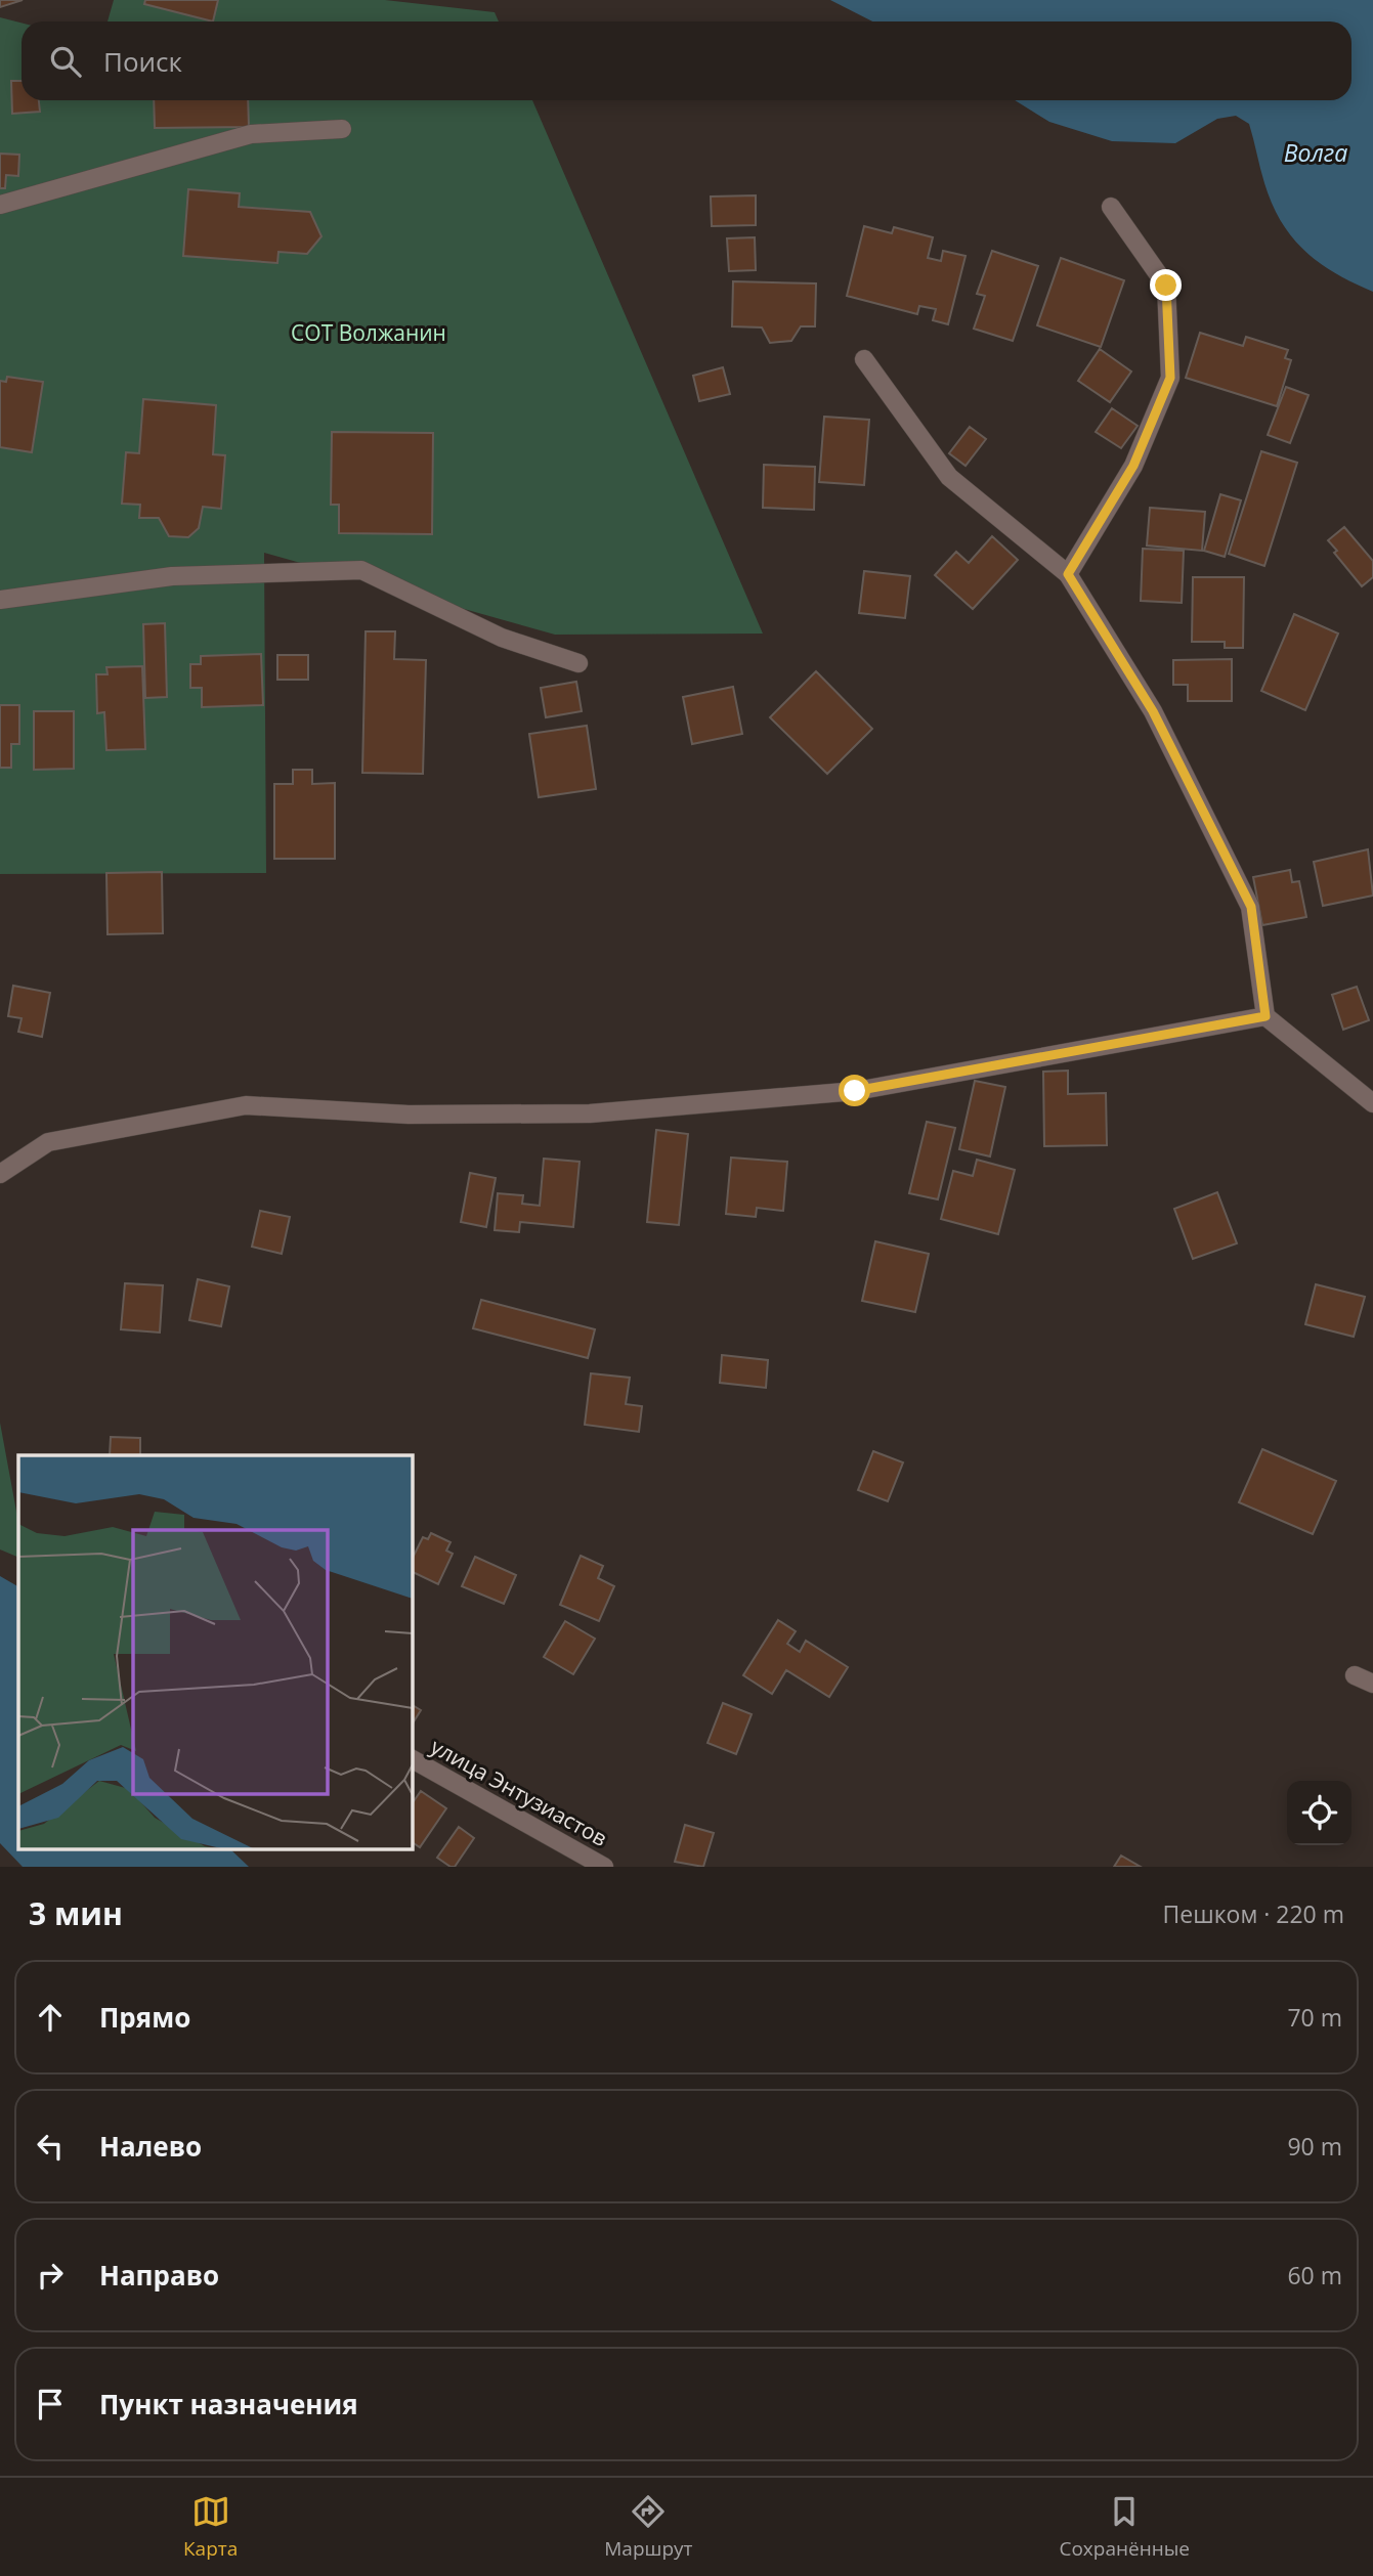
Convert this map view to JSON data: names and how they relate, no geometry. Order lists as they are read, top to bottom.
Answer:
{
  "streets": {
    "street": ["улица Энтузиастов"]
  },
  "water": ["Волга"],
  "parks": ["СОТ Волжанин"],
  "page": {
    "search": "Поиск",
    "heading": ["3 мин", "Пешком · 220 m"],
    "list": [
      ["Прямо", "70 m"],
      ["Налево", "90 m"],
      ["Направо", "60 m"],
      "Пункт назначения"
    ],
    "nav": ["Карта", "Маршрут", "Сохранённые"]
  }
}
